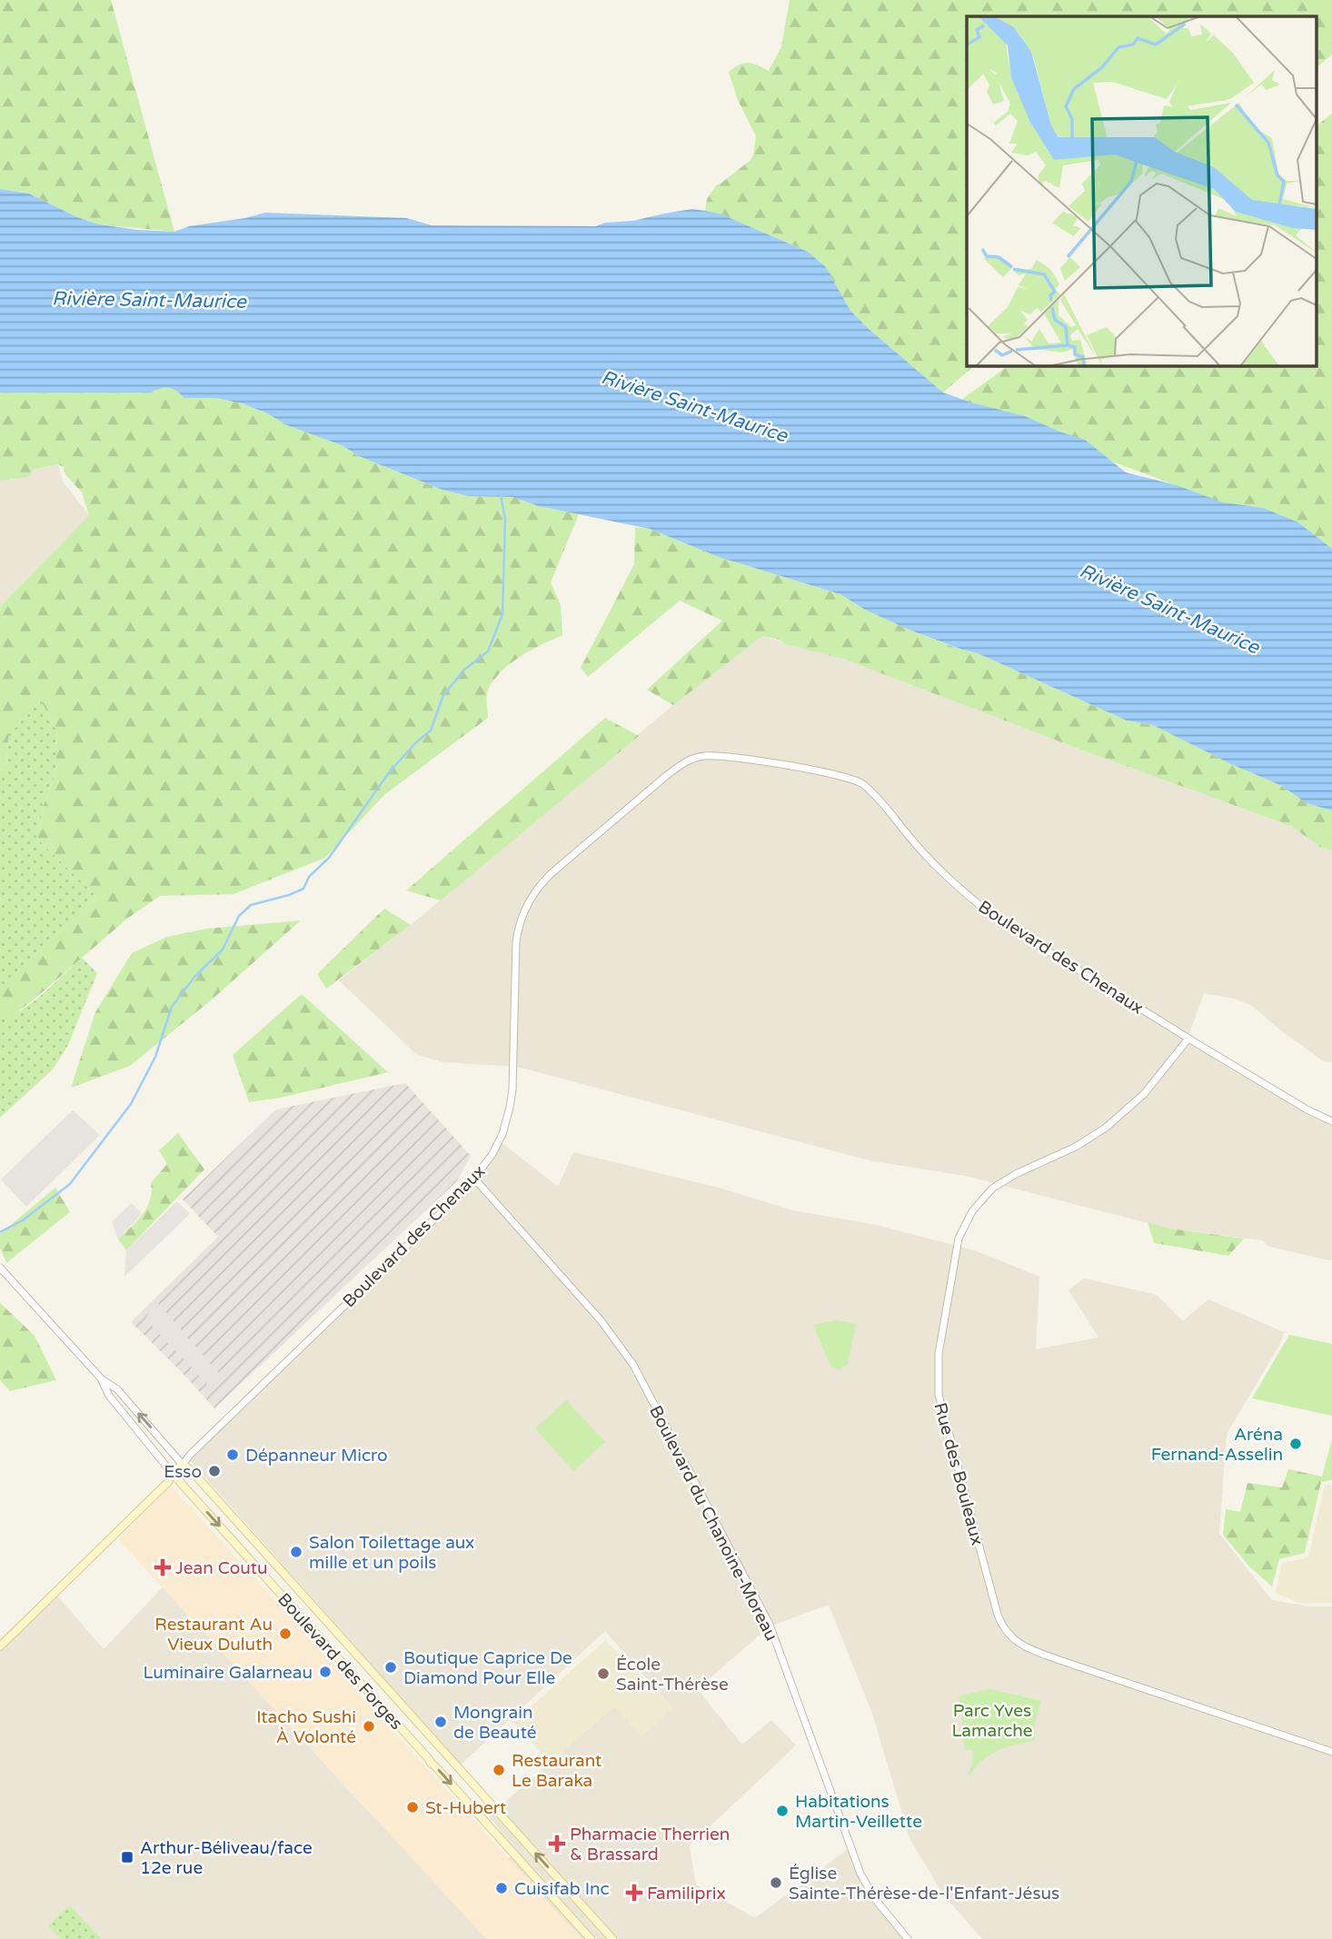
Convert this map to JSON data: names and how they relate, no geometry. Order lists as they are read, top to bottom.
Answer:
{
  "streets": {
    "main road": ["Boulevard des Chenaux", "Boulevard des Forges"],
    "street": ["Rue des Bouleaux", "Boulevard du Chanoine-Moreau"]
  },
  "crossings": [
    ["Boulevard des Chenaux", "Rue des Bouleaux"],
    ["Boulevard des Chenaux", "Boulevard du Chanoine-Moreau"],
    ["Boulevard des Chenaux", "Boulevard des Forges"]
  ],
  "water": ["Rivière Saint-Maurice"],
  "parks": ["Parc Yves Lamarche"],
  "places": {
    "other": [
      "Aréna Fernand-Asselin",
      "Dépanneur Micro",
      "Esso",
      "Salon Toilettage aux mille et un poils",
      "Restaurant Au Vieux Duluth",
      "Boutique Caprice De Diamond Pour Elle",
      "Luminaire Galarneau",
      "École Saint-Thérèse",
      "Mongrain de Beauté",
      "Itacho Sushi À Volonté",
      "Restaurant Le Baraka",
      "St-Hubert",
      "Habitations Martin-Veillette",
      "Église Sainte-Thérèse-de-l'Enfant-Jésus",
      "Cuisifab Inc"
    ],
    "health": ["Jean Coutu", "Pharmacie Therrien & Brassard", "Familiprix"],
    "transit": ["Arthur-Béliveau/face 12e rue"]
  }
}
